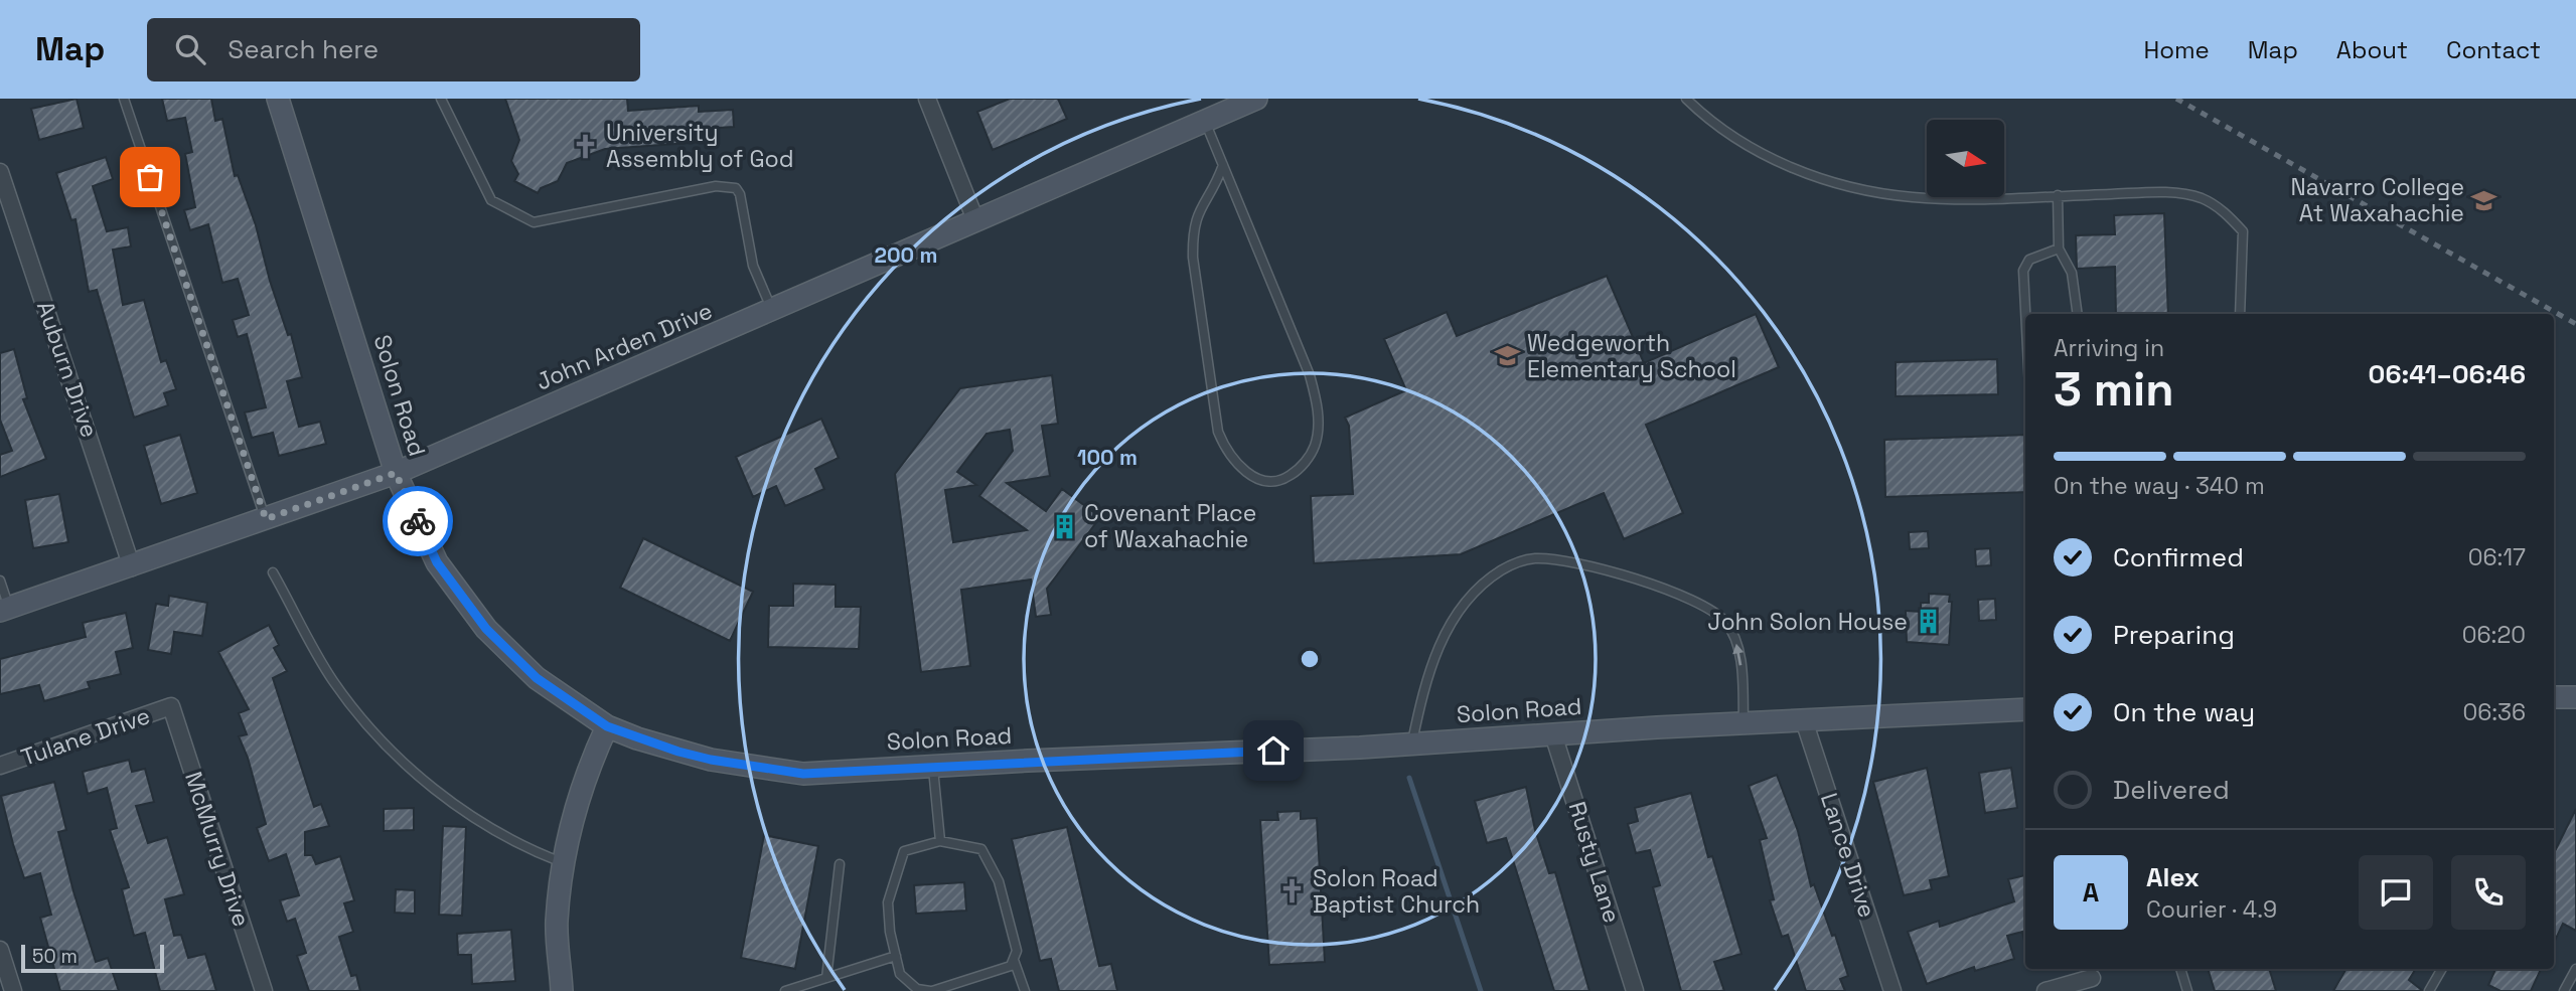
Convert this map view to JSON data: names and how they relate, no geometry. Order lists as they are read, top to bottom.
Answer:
{
  "streets": {
    "main road": ["John Arden Drive", "Solon Road"],
    "street": [
      "Auburn Drive",
      "Tulane Drive",
      "McMurry Drive",
      "Lance Drive",
      "Rusty Lane"
    ]
  },
  "crossings": [
    ["John Arden Drive", "Auburn Drive"],
    ["John Arden Drive", "Solon Road"],
    ["Solon Road", "Lance Drive"],
    ["Solon Road", "Rusty Lane"],
    ["Tulane Drive", "McMurry Drive"]
  ],
  "places": {
    "church": ["University Assembly of God", "Solon Road Baptist Church"],
    "school or university": ["Navarro College At Waxahachie", "Wedgeworth Elementary School"],
    "building": ["Covenant Place of Waxahachie", "John Solon House"]
  },
  "scale_bar": "50 m",
  "north": "right",
  "page": {
    "header": "Map",
    "search": "Search here",
    "nav": [
      "Home",
      "Map",
      "About",
      "Contact"
    ],
    "heading": ["3 min", "Arriving in", "06:41–06:46"],
    "panel": ["Alex", "Courier · 4.9"],
    "bar": "On the way · 340 m",
    "list": [
      ["Confirmed", "06:17"],
      ["Preparing", "06:20"],
      ["On the way", "06:36"],
      "Delivered"
    ],
    "round": "A",
    "scale": "50 m"
  },
  "rings": ["200 m", "100 m"]
}
